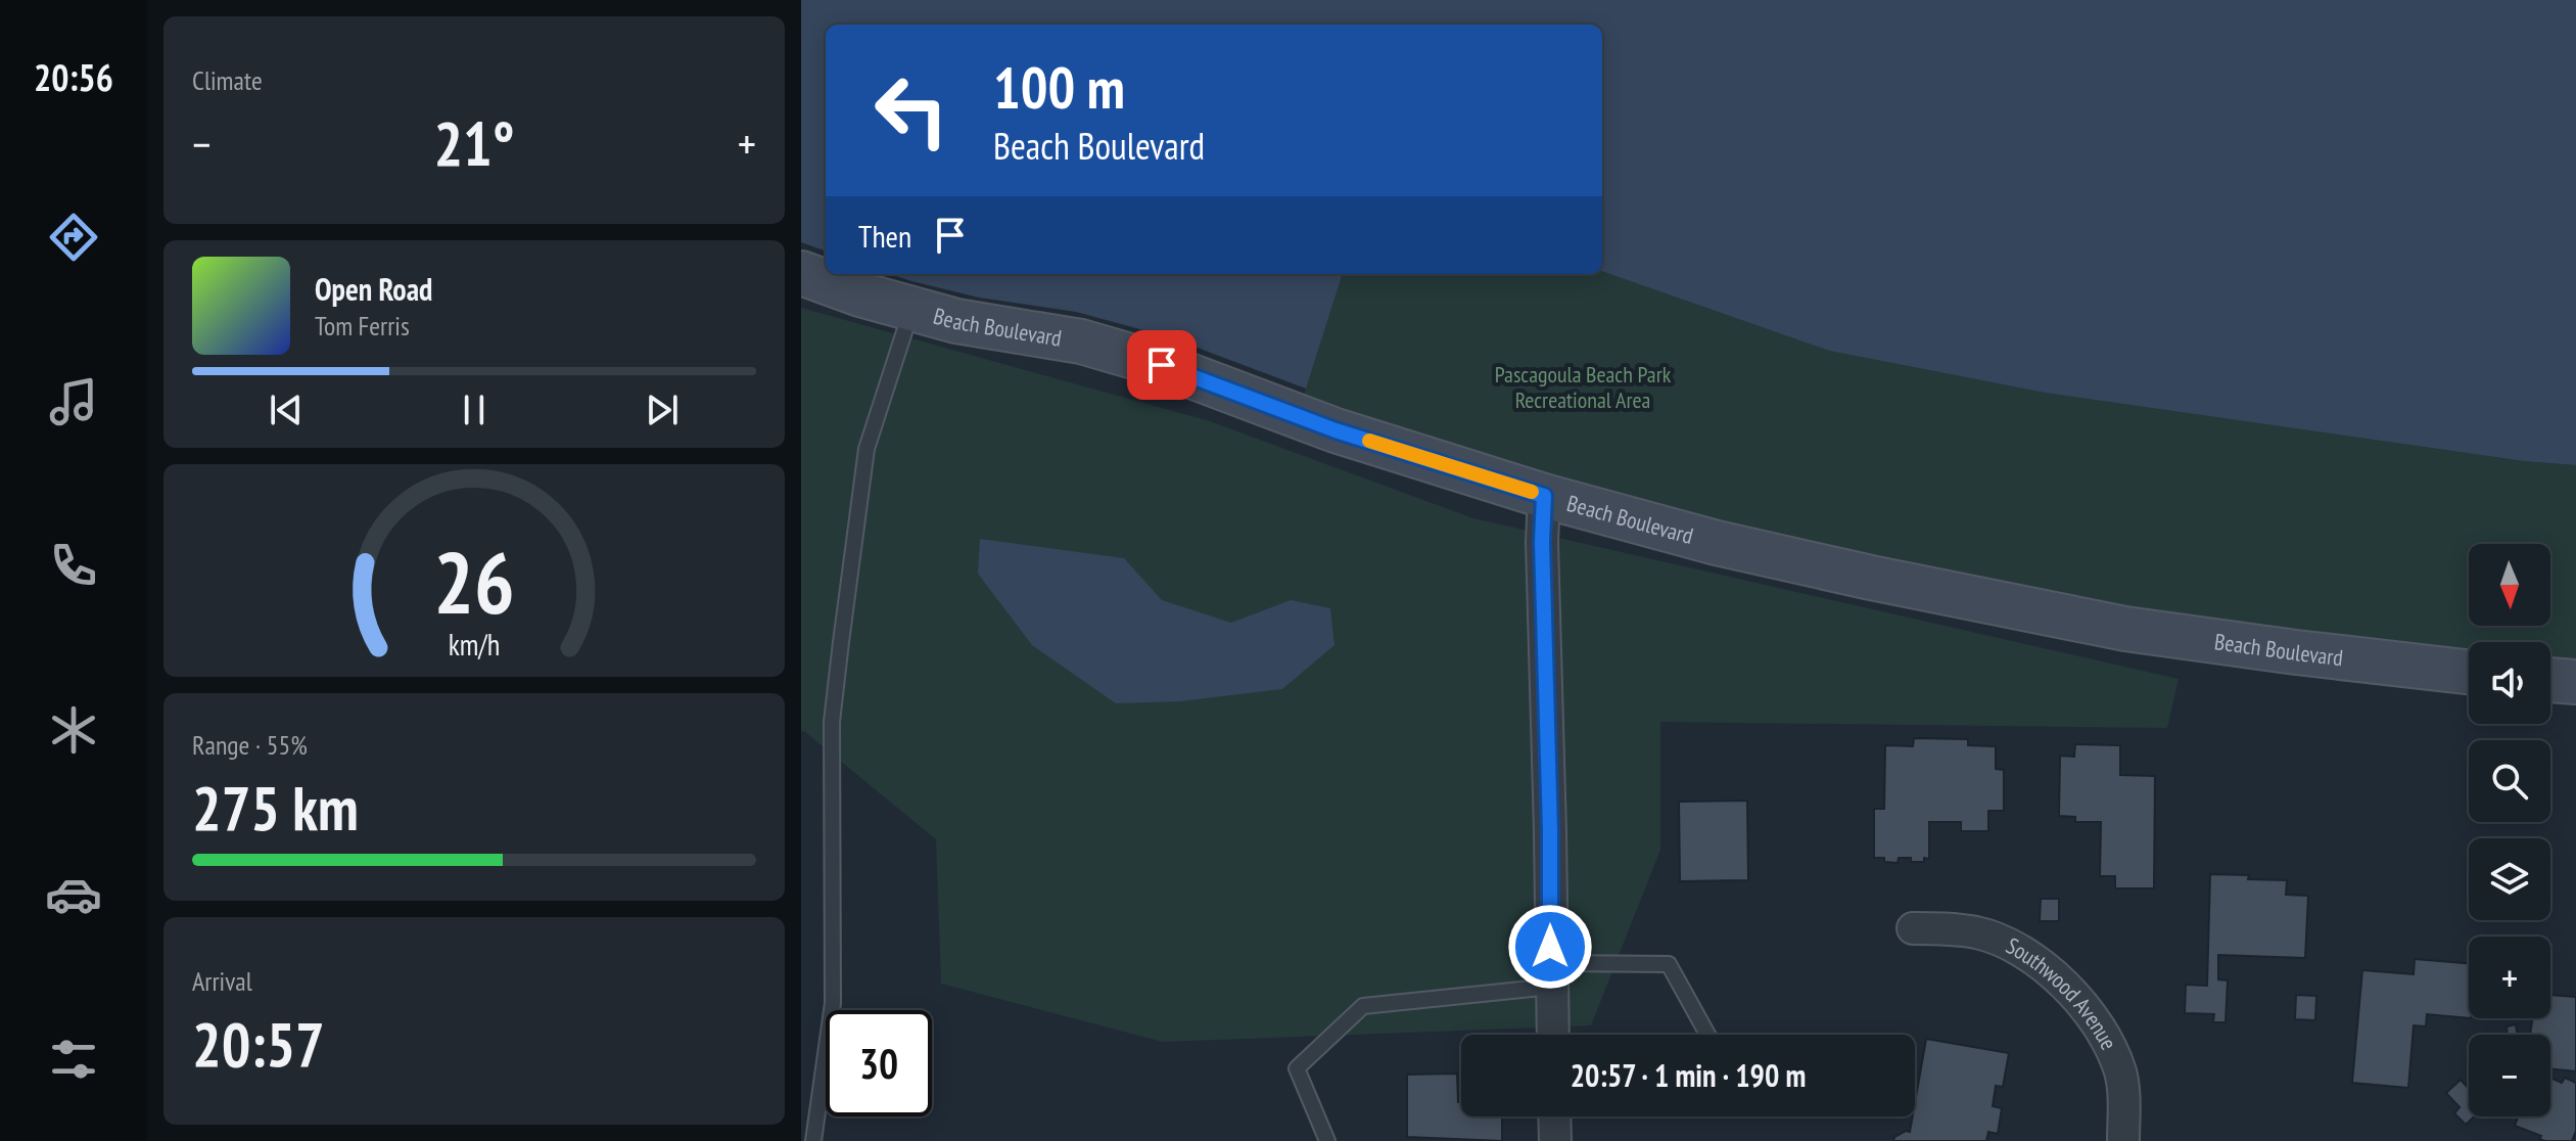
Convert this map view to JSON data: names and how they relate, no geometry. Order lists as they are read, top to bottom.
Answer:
{
  "streets": {
    "street": ["Beach Boulevard", "Southwood Avenue"]
  },
  "parks": ["Pascagoula Beach Park Recreational Area"],
  "north": "bottom",
  "page": {
    "tabs": "20:56",
    "tile": [
      "Climate",
      ["Range · 55%", "275 km"],
      ["Arrival", "20:57"]
    ],
    "turn": ["100 m", "Beach Boulevard"],
    "heat": ["−", "21°", "+"],
    "then": "Then",
    "song": ["Open Road", "Tom Ferris"],
    "map_buttons": ["+", "−"],
    "limit": "30",
    "trip": "20:57 · 1 min · 190 m",
    "gauge": ["26", "km/h"]
  }
}
